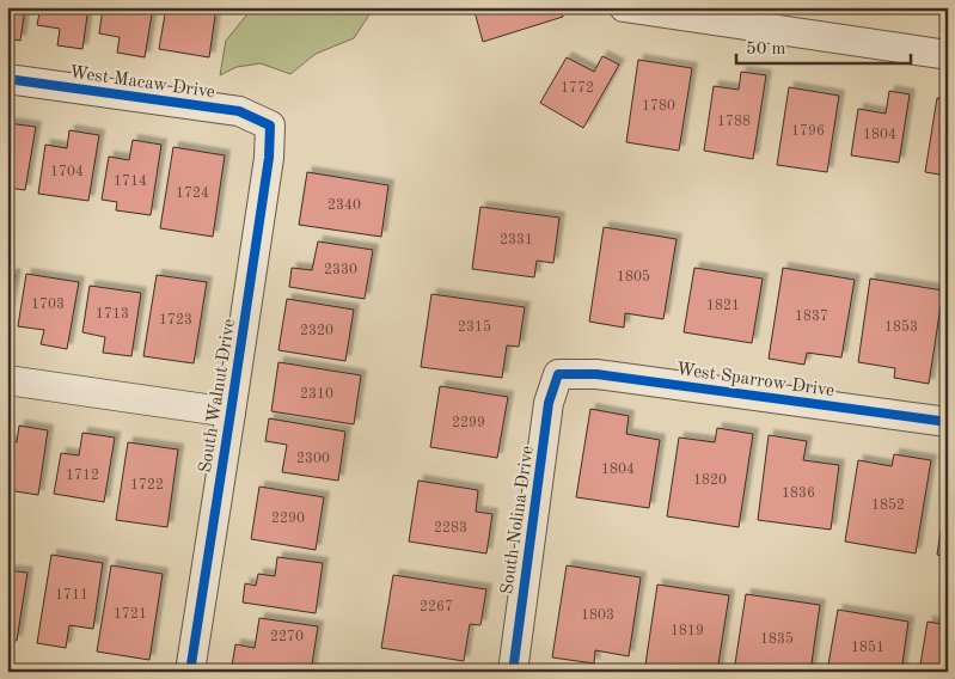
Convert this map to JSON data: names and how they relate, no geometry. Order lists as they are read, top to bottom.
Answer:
{
  "streets": {
    "street": [
      "West Macaw Drive",
      "West Sparrow Drive",
      "South Walnut Drive",
      "South Nolina Drive"
    ]
  },
  "crossings": [
    ["West Macaw Drive", "South Walnut Drive"],
    ["West Sparrow Drive", "South Nolina Drive"]
  ],
  "house_numbers": [
    "1772",
    "1780",
    "1788",
    "1796",
    "1804",
    "1704",
    "1714",
    "1724",
    "2340",
    "2331",
    "2330",
    "1805",
    "1703",
    "1821",
    "1713",
    "1837",
    "1723",
    "2315",
    "1853",
    "2320",
    "2310",
    "2299",
    "2300",
    "1804",
    "1712",
    "1820",
    "1722",
    "1836",
    "1852",
    "2290",
    "2283",
    "1711",
    "2267",
    "1721",
    "1803",
    "1819",
    "2270",
    "1835",
    "1851"
  ],
  "scale_bar": "50 m"
}
